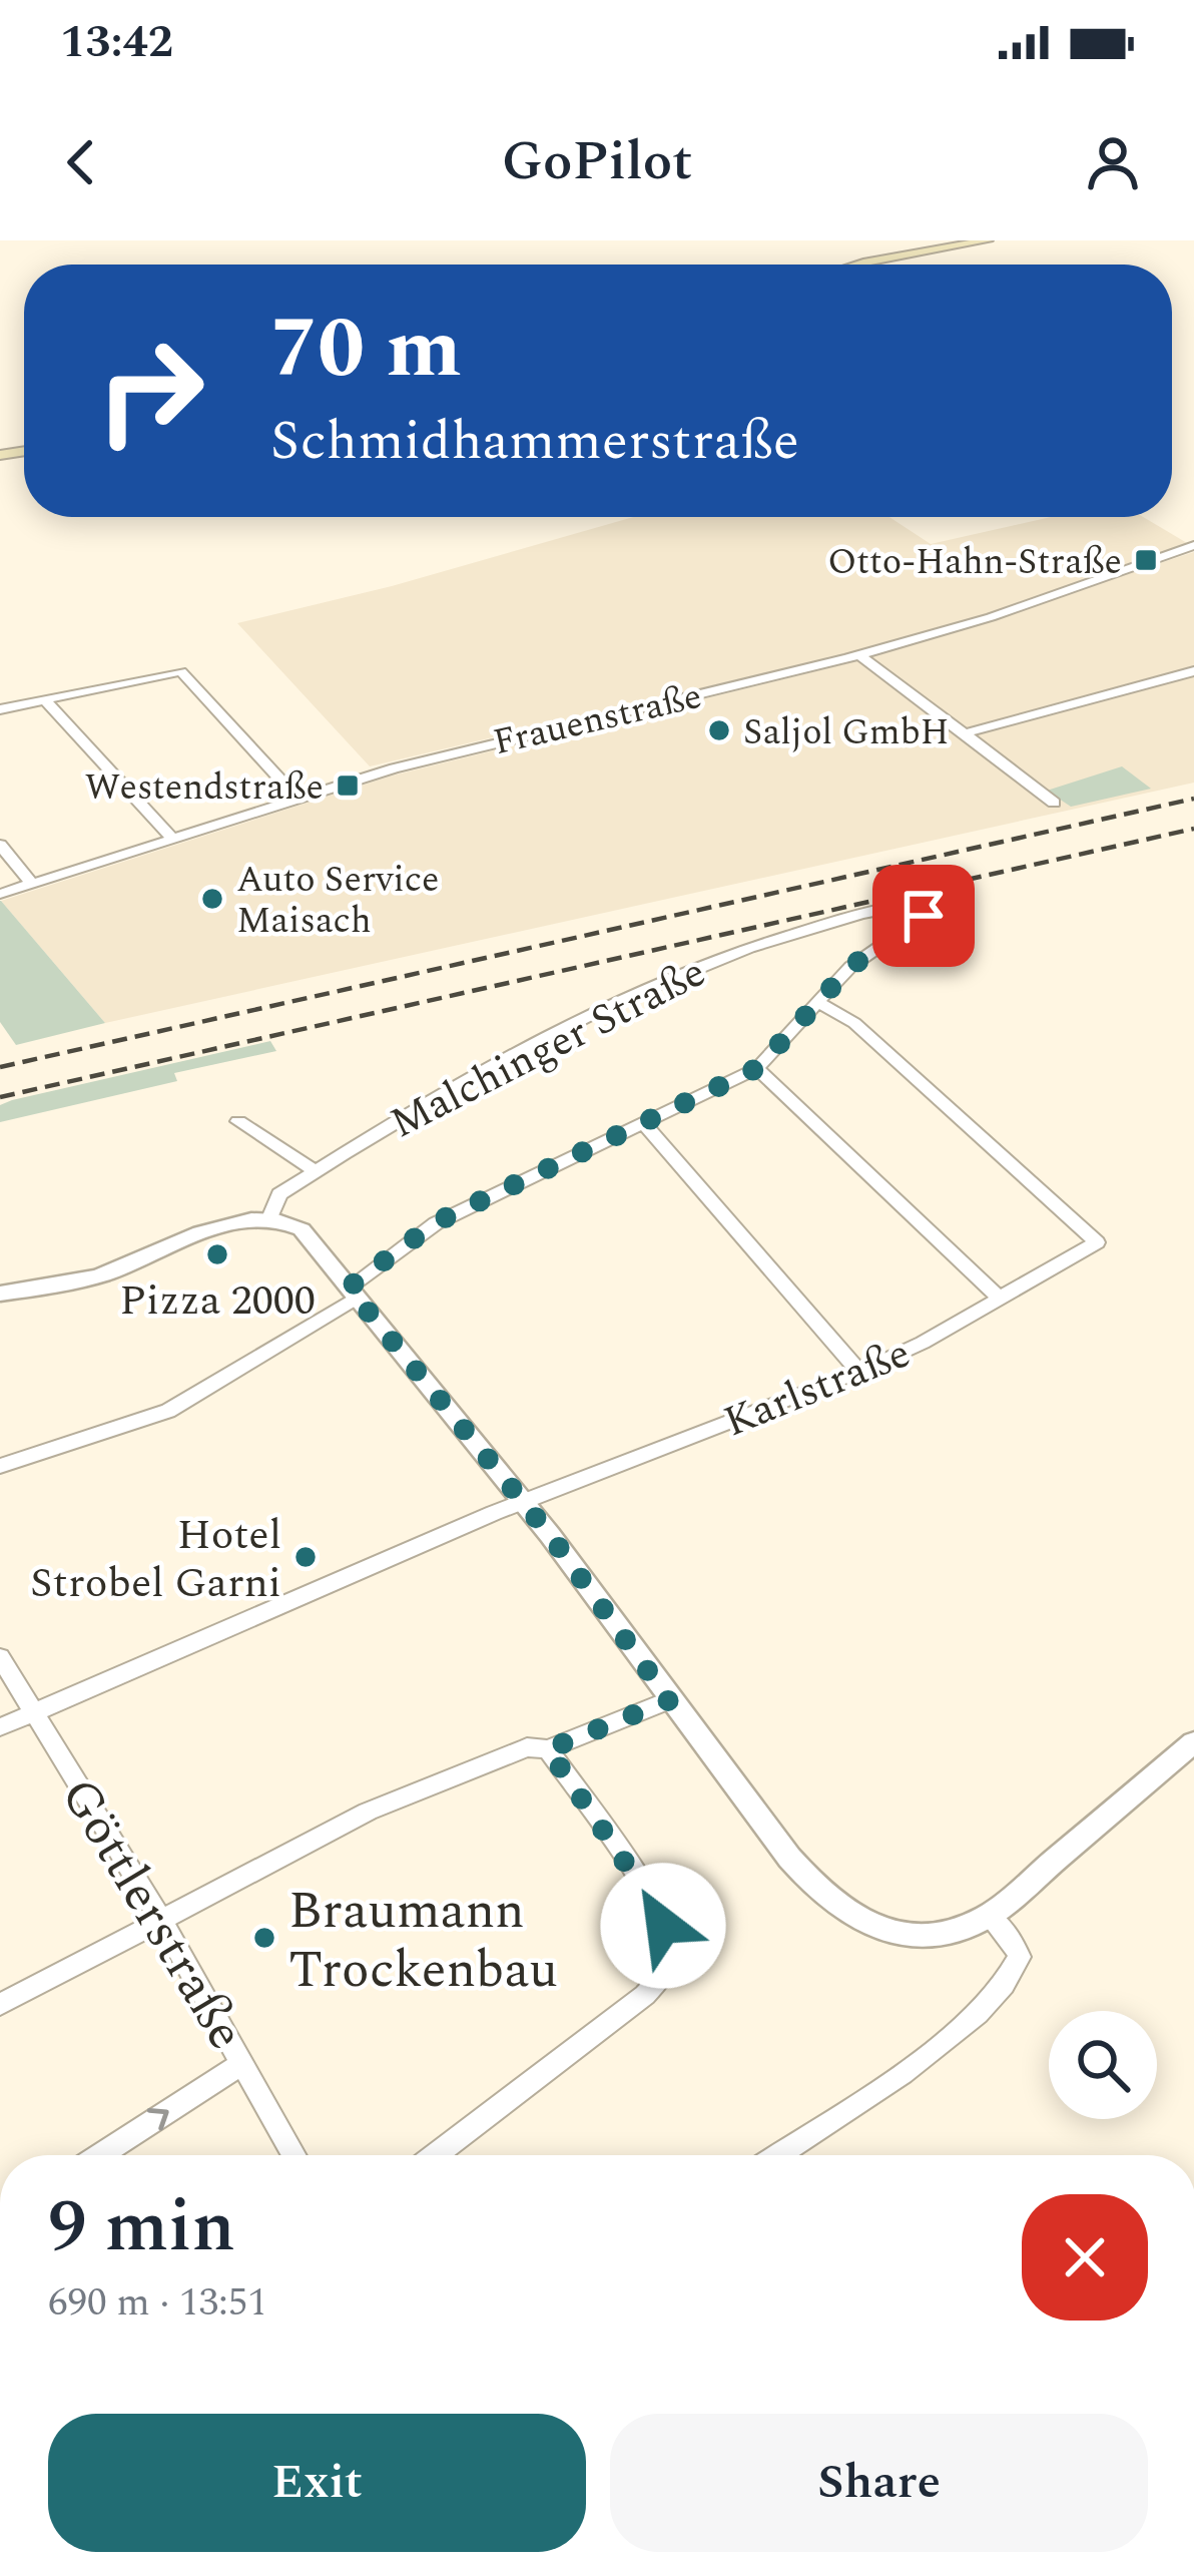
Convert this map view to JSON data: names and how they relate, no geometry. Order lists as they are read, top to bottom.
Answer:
{
  "streets": {
    "street": [
      "Frauenstraße",
      "Malchinger Straße",
      "Karlstraße",
      "Göttlerstraße"
    ]
  },
  "crossings": [
    ["Malchinger Straße", "Karlstraße"],
    ["Karlstraße", "Göttlerstraße"]
  ],
  "places": {
    "transit": ["Otto-Hahn-Straße", "Westendstraße"],
    "other": [
      "Saljol GmbH",
      "Auto Service Maisach",
      "Pizza 2000",
      "Hotel Strobel Garni",
      "Braumann Trockenbau"
    ]
  },
  "page": {
    "status": "13:42",
    "header": "GoPilot",
    "turn": ["70 m", "Schmidhammerstraße"],
    "heading": ["9 min", "690 m · 13:51"],
    "buttons": ["Exit", "Share"]
  }
}
